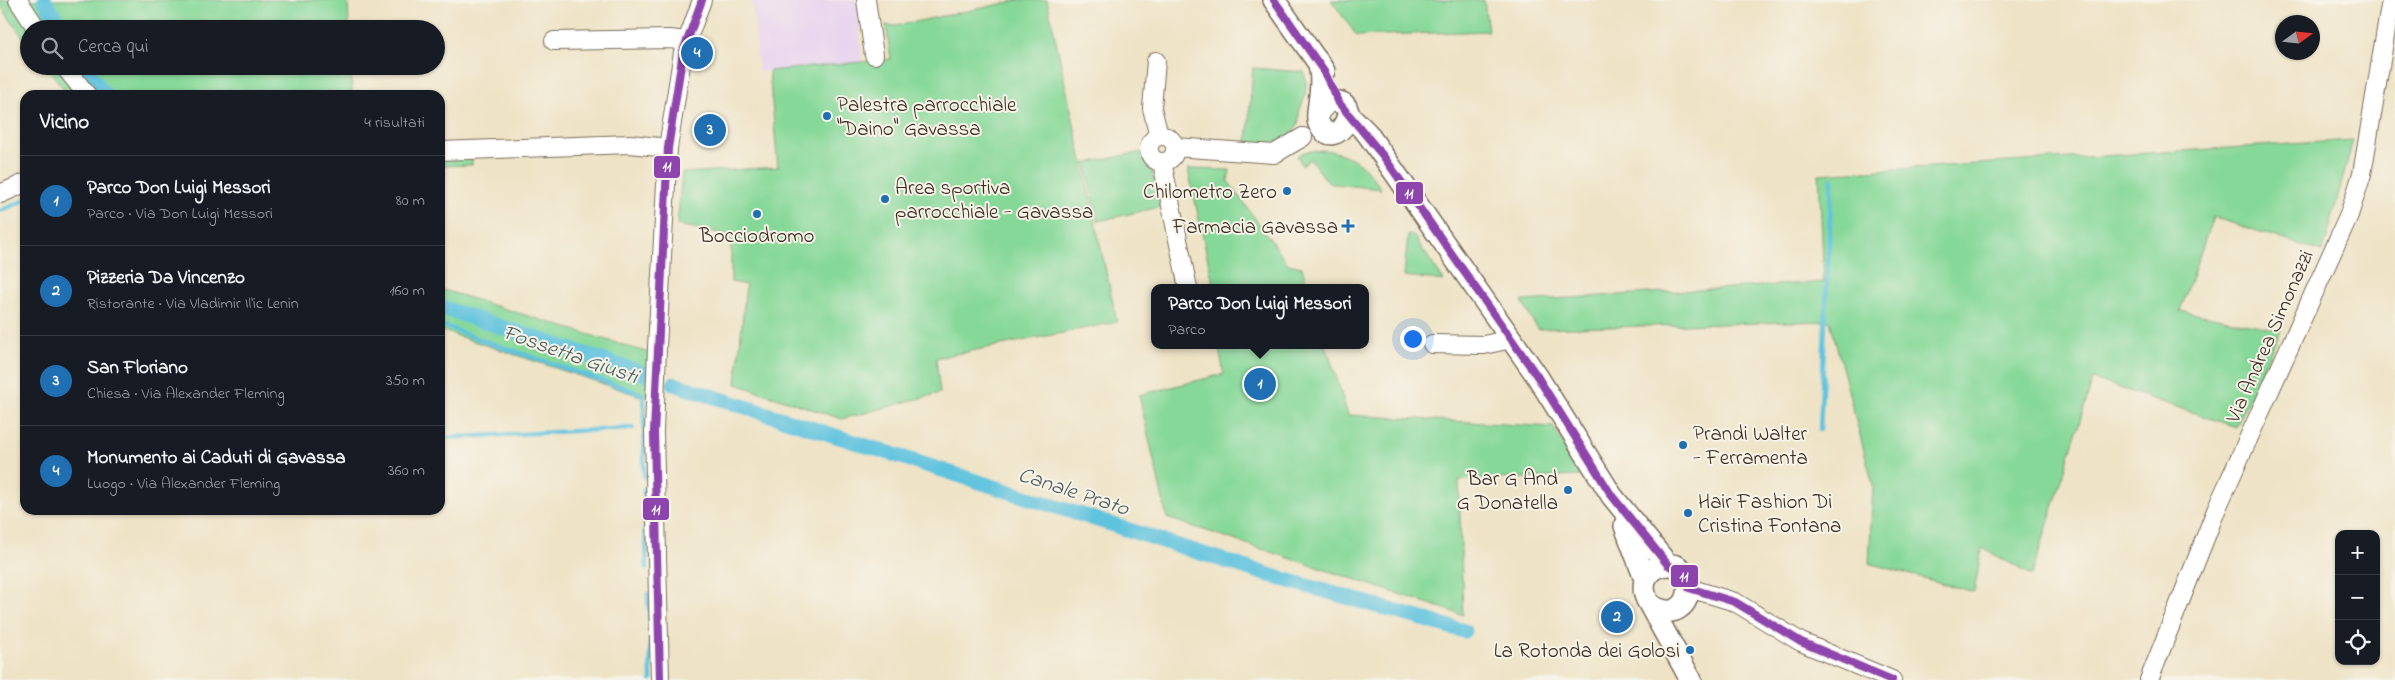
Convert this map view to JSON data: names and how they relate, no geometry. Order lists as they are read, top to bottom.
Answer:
{
  "streets": {
    "street": ["Via Andrea Simonazzi"]
  },
  "water": ["Fossetta Giusti", "Canale Prato"],
  "places": {
    "other": [
      "Palestra parrocchiale \"Daino\" Gavassa",
      "Chilometro Zero",
      "Area sportiva parrocchiale - Gavassa",
      "Bocciodromo",
      "Prandi Walter - Ferramenta",
      "Bar G And G Donatella",
      "Hair Fashion Di Cristina Fontana",
      "La Rotonda dei Golosi"
    ],
    "health": ["Farmacia Gavassa"]
  },
  "lines": ["transit line 11"],
  "north": "right",
  "page": {
    "search": "Cerca qui",
    "pins": [
      "4",
      "3",
      "1",
      "2"
    ],
    "heading": ["Vicino", "4 risultati"],
    "list": [
      {
        "mark": "1",
        "name": "Parco Don Luigi Messori",
        "note": "Parco · Via Don Luigi Messori",
        "value": "80 m"
      },
      {
        "mark": "2",
        "name": "Pizzeria Da Vincenzo",
        "note": "Ristorante · Via Vladimir Il'ic Lenin",
        "value": "160 m"
      },
      {
        "mark": "3",
        "name": "San Floriano",
        "note": "Chiesa · Via Alexander Fleming",
        "value": "350 m"
      },
      {
        "mark": "4",
        "name": "Monumento ai Caduti di Gavassa",
        "note": "Luogo · Via Alexander Fleming",
        "value": "360 m"
      }
    ],
    "popup": ["Parco Don Luigi Messori", "Parco"],
    "map_buttons": ["+", "−"]
  }
}
